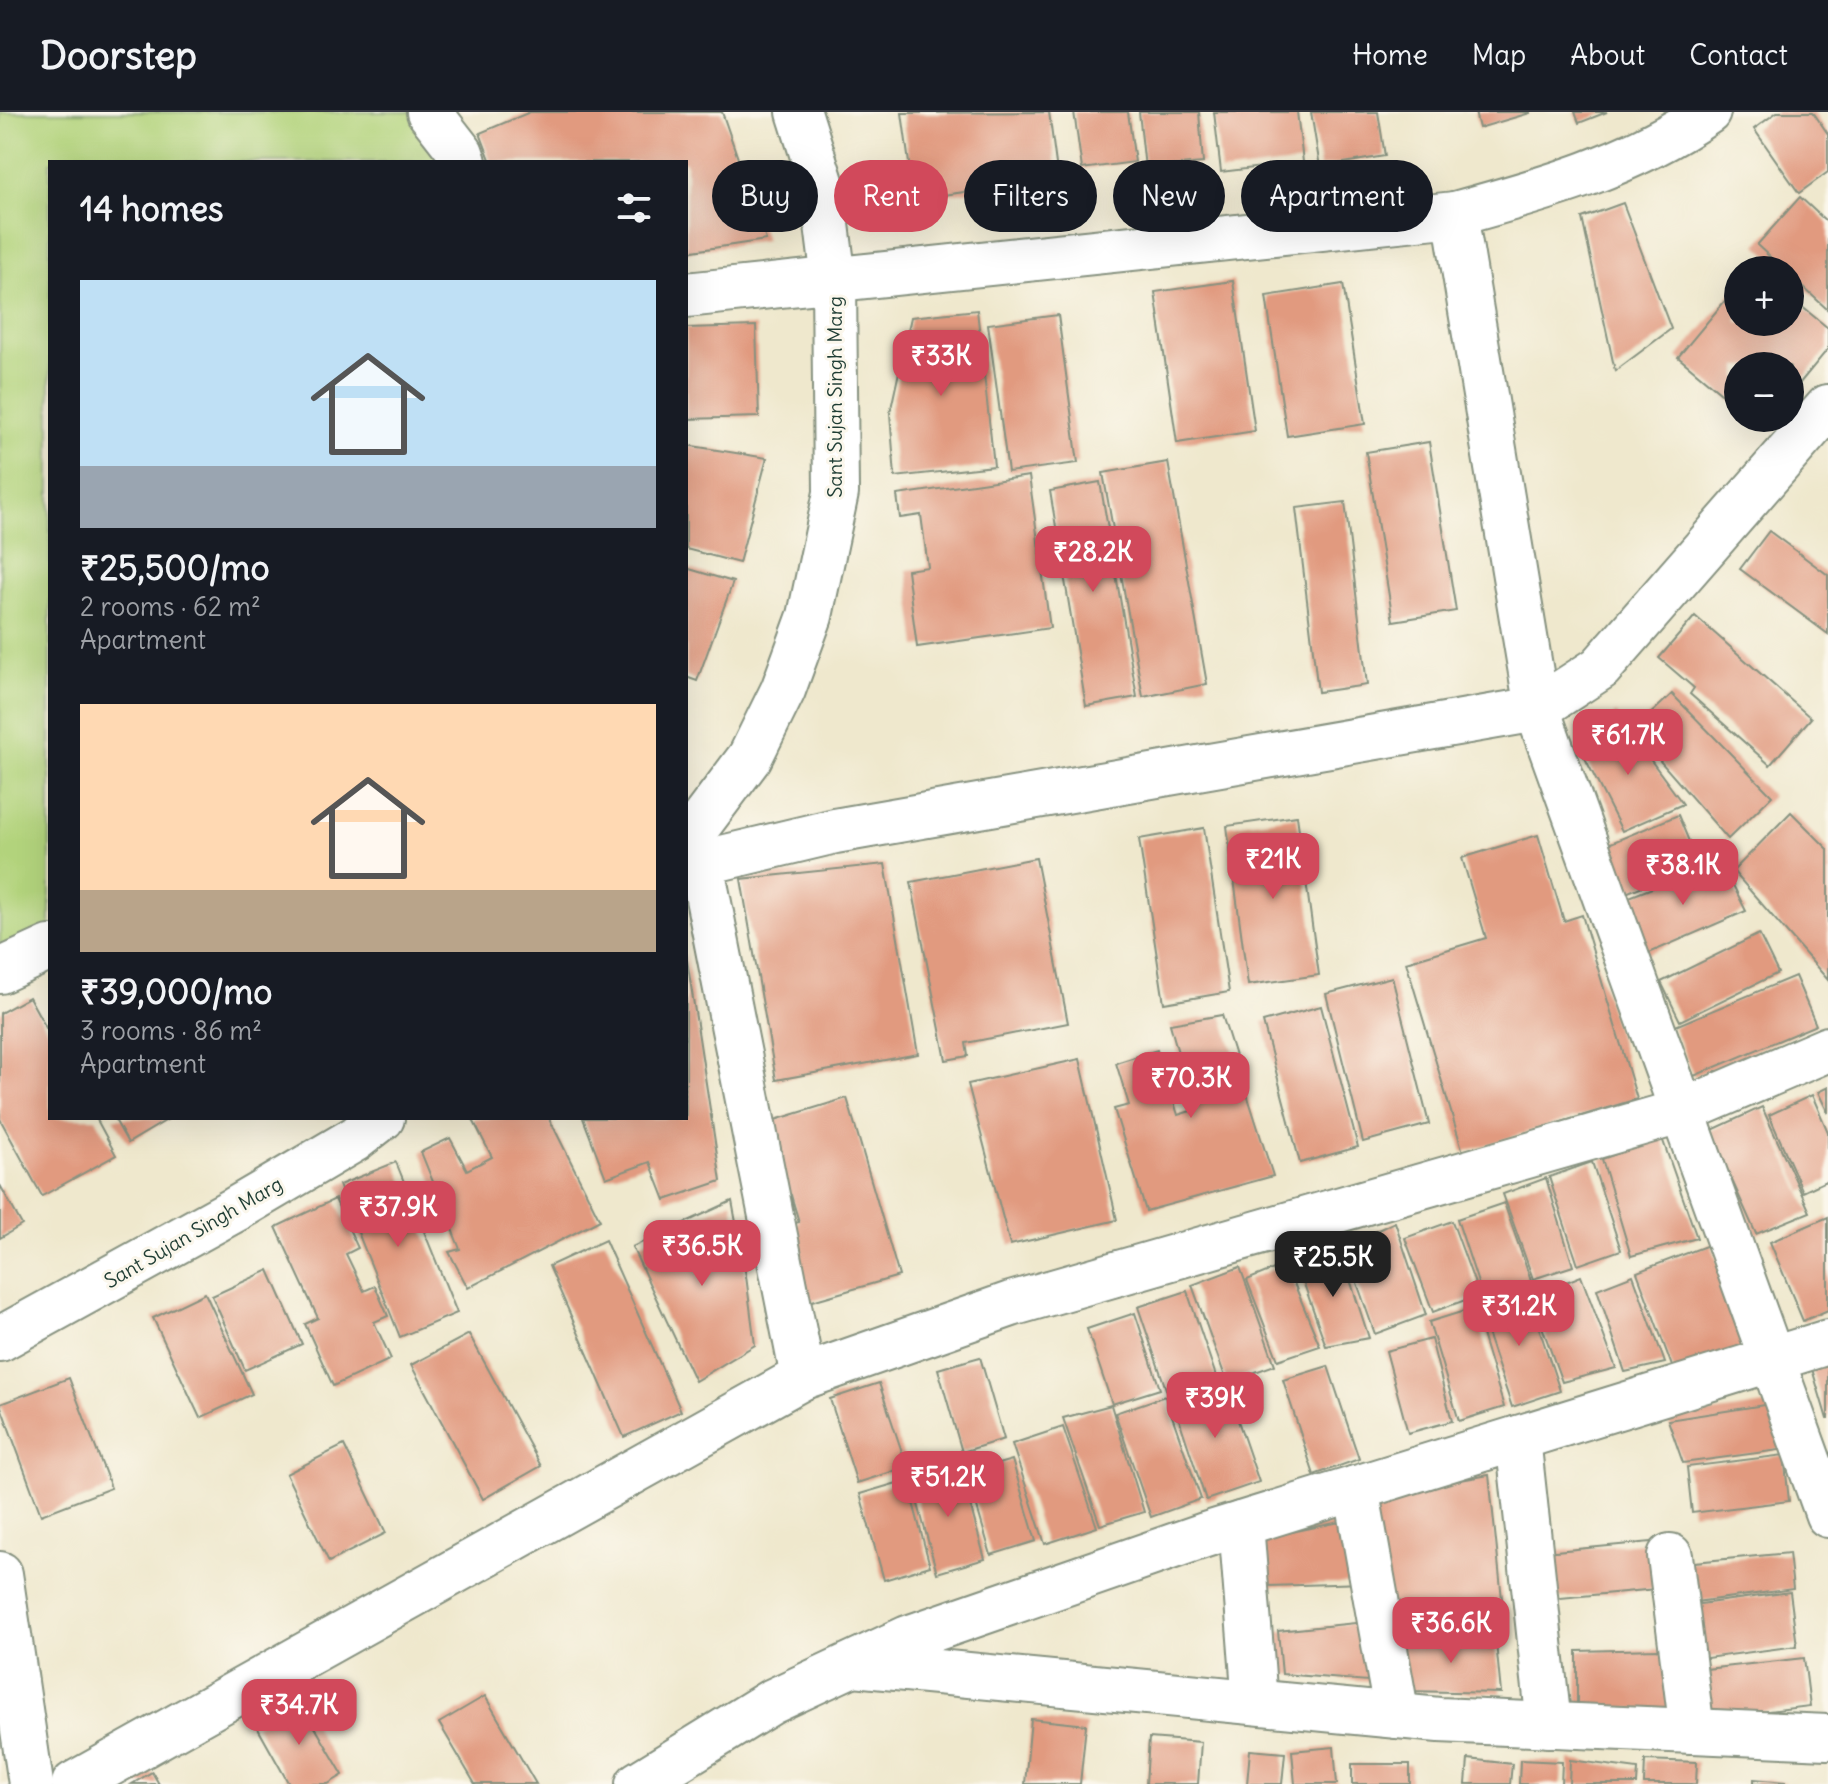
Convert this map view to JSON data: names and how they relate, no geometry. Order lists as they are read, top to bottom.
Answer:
{
  "streets": {
    "street": ["Sant Sujan Singh Marg"]
  },
  "page": {
    "header": "Doorstep",
    "nav": [
      "Home",
      "Map",
      "About",
      "Contact"
    ],
    "chip": [
      "Buy",
      "Rent",
      "Filters",
      "New",
      "Apartment"
    ],
    "heading": "14 homes",
    "map_buttons": ["+", "−"],
    "list": [
      {
        "name": "₹25,500/mo",
        "note": "2 rooms · 62 m² · Apartment"
      },
      {
        "name": "₹39,000/mo",
        "note": "3 rooms · 86 m² · Apartment"
      }
    ],
    "price": [
      "₹33K",
      "₹28.2K",
      "₹61.7K",
      "₹21K",
      "₹38.1K",
      "₹70.3K",
      "₹37.9K",
      "₹36.5K",
      "₹25.5K",
      "₹31.2K",
      "₹39K",
      "₹51.2K",
      "₹36.6K",
      "₹34.7K"
    ]
  }
}
